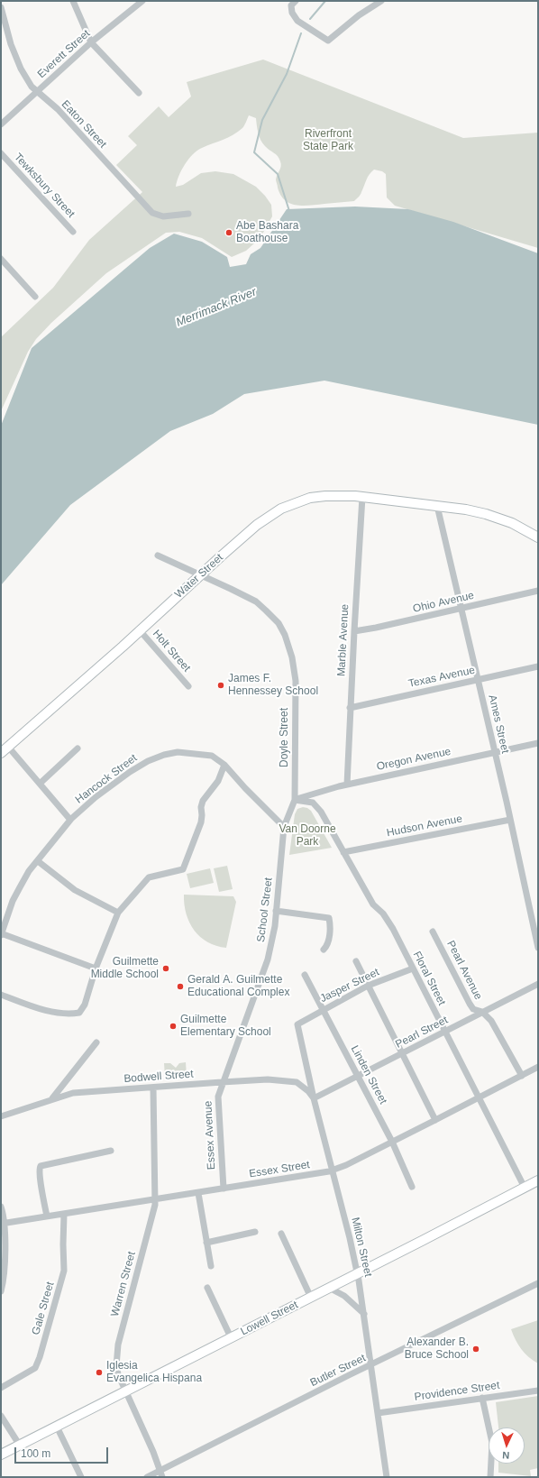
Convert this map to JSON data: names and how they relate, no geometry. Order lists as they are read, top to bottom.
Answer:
{
  "streets": {
    "main road": ["Water Street", "Lowell Street"],
    "street": [
      "Everett Street",
      "Eaton Street",
      "Tewksbury Street",
      "Ohio Avenue",
      "Marble Avenue",
      "Holt Street",
      "Texas Avenue",
      "Ames Street",
      "Doyle Street",
      "Oregon Avenue",
      "Hancock Street",
      "Hudson Avenue",
      "School Street",
      "Pearl Avenue",
      "Floral Street",
      "Jasper Street",
      "Pearl Street",
      "Linden Street",
      "Bodwell Street",
      "Essex Avenue",
      "Essex Street",
      "Milton Street",
      "Warren Street",
      "Gale Street",
      "Butler Street",
      "Providence Street"
    ]
  },
  "crossings": [
    ["Everett Street", "Eaton Street"],
    ["Water Street", "Marble Avenue"],
    ["Water Street", "Holt Street"],
    ["Water Street", "Ames Street"],
    ["Water Street", "Doyle Street"],
    ["Ohio Avenue", "Marble Avenue"],
    ["Ohio Avenue", "Ames Street"],
    ["Marble Avenue", "Texas Avenue"],
    ["Marble Avenue", "Oregon Avenue"],
    ["Texas Avenue", "Ames Street"],
    ["Ames Street", "Oregon Avenue"],
    ["Ames Street", "Hudson Avenue"],
    ["Doyle Street", "Oregon Avenue"],
    ["Doyle Street", "School Street"],
    ["Doyle Street", "Floral Street"],
    ["Oregon Avenue", "School Street"],
    ["Oregon Avenue", "Floral Street"],
    ["Hancock Street", "School Street"],
    ["Hudson Avenue", "Floral Street"],
    ["School Street", "Floral Street"],
    ["School Street", "Bodwell Street"],
    ["School Street", "Essex Avenue"],
    ["Pearl Avenue", "Pearl Street"],
    ["Pearl Avenue", "Essex Street"],
    ["Floral Street", "Jasper Street"],
    ["Floral Street", "Pearl Street"],
    ["Floral Street", "Essex Street"],
    ["Floral Street", "Lowell Street"],
    ["Jasper Street", "Linden Street"],
    ["Jasper Street", "Milton Street"],
    ["Pearl Street", "Linden Street"],
    ["Pearl Street", "Bodwell Street"],
    ["Pearl Street", "Milton Street"],
    ["Linden Street", "Essex Street"],
    ["Bodwell Street", "Essex Avenue"],
    ["Bodwell Street", "Milton Street"],
    ["Bodwell Street", "Warren Street"],
    ["Essex Avenue", "Essex Street"],
    ["Essex Street", "Milton Street"],
    ["Essex Street", "Warren Street"],
    ["Essex Street", "Gale Street"],
    ["Milton Street", "Lowell Street"],
    ["Milton Street", "Butler Street"],
    ["Milton Street", "Providence Street"],
    ["Warren Street", "Lowell Street"],
    ["Warren Street", "Butler Street"]
  ],
  "water": ["Merrimack River"],
  "parks": ["Riverfront State Park", "Van Doorne Park"],
  "places": [
    "Abe Bashara Boathouse",
    "James F. Hennessey School",
    "Guilmette Middle School",
    "Gerald A. Guilmette Educational Complex",
    "Guilmette Elementary School",
    "Alexander B. Bruce School",
    "Iglesia Evangelica Hispana"
  ],
  "scale_bar": "100 m",
  "north": "bottom"
}
